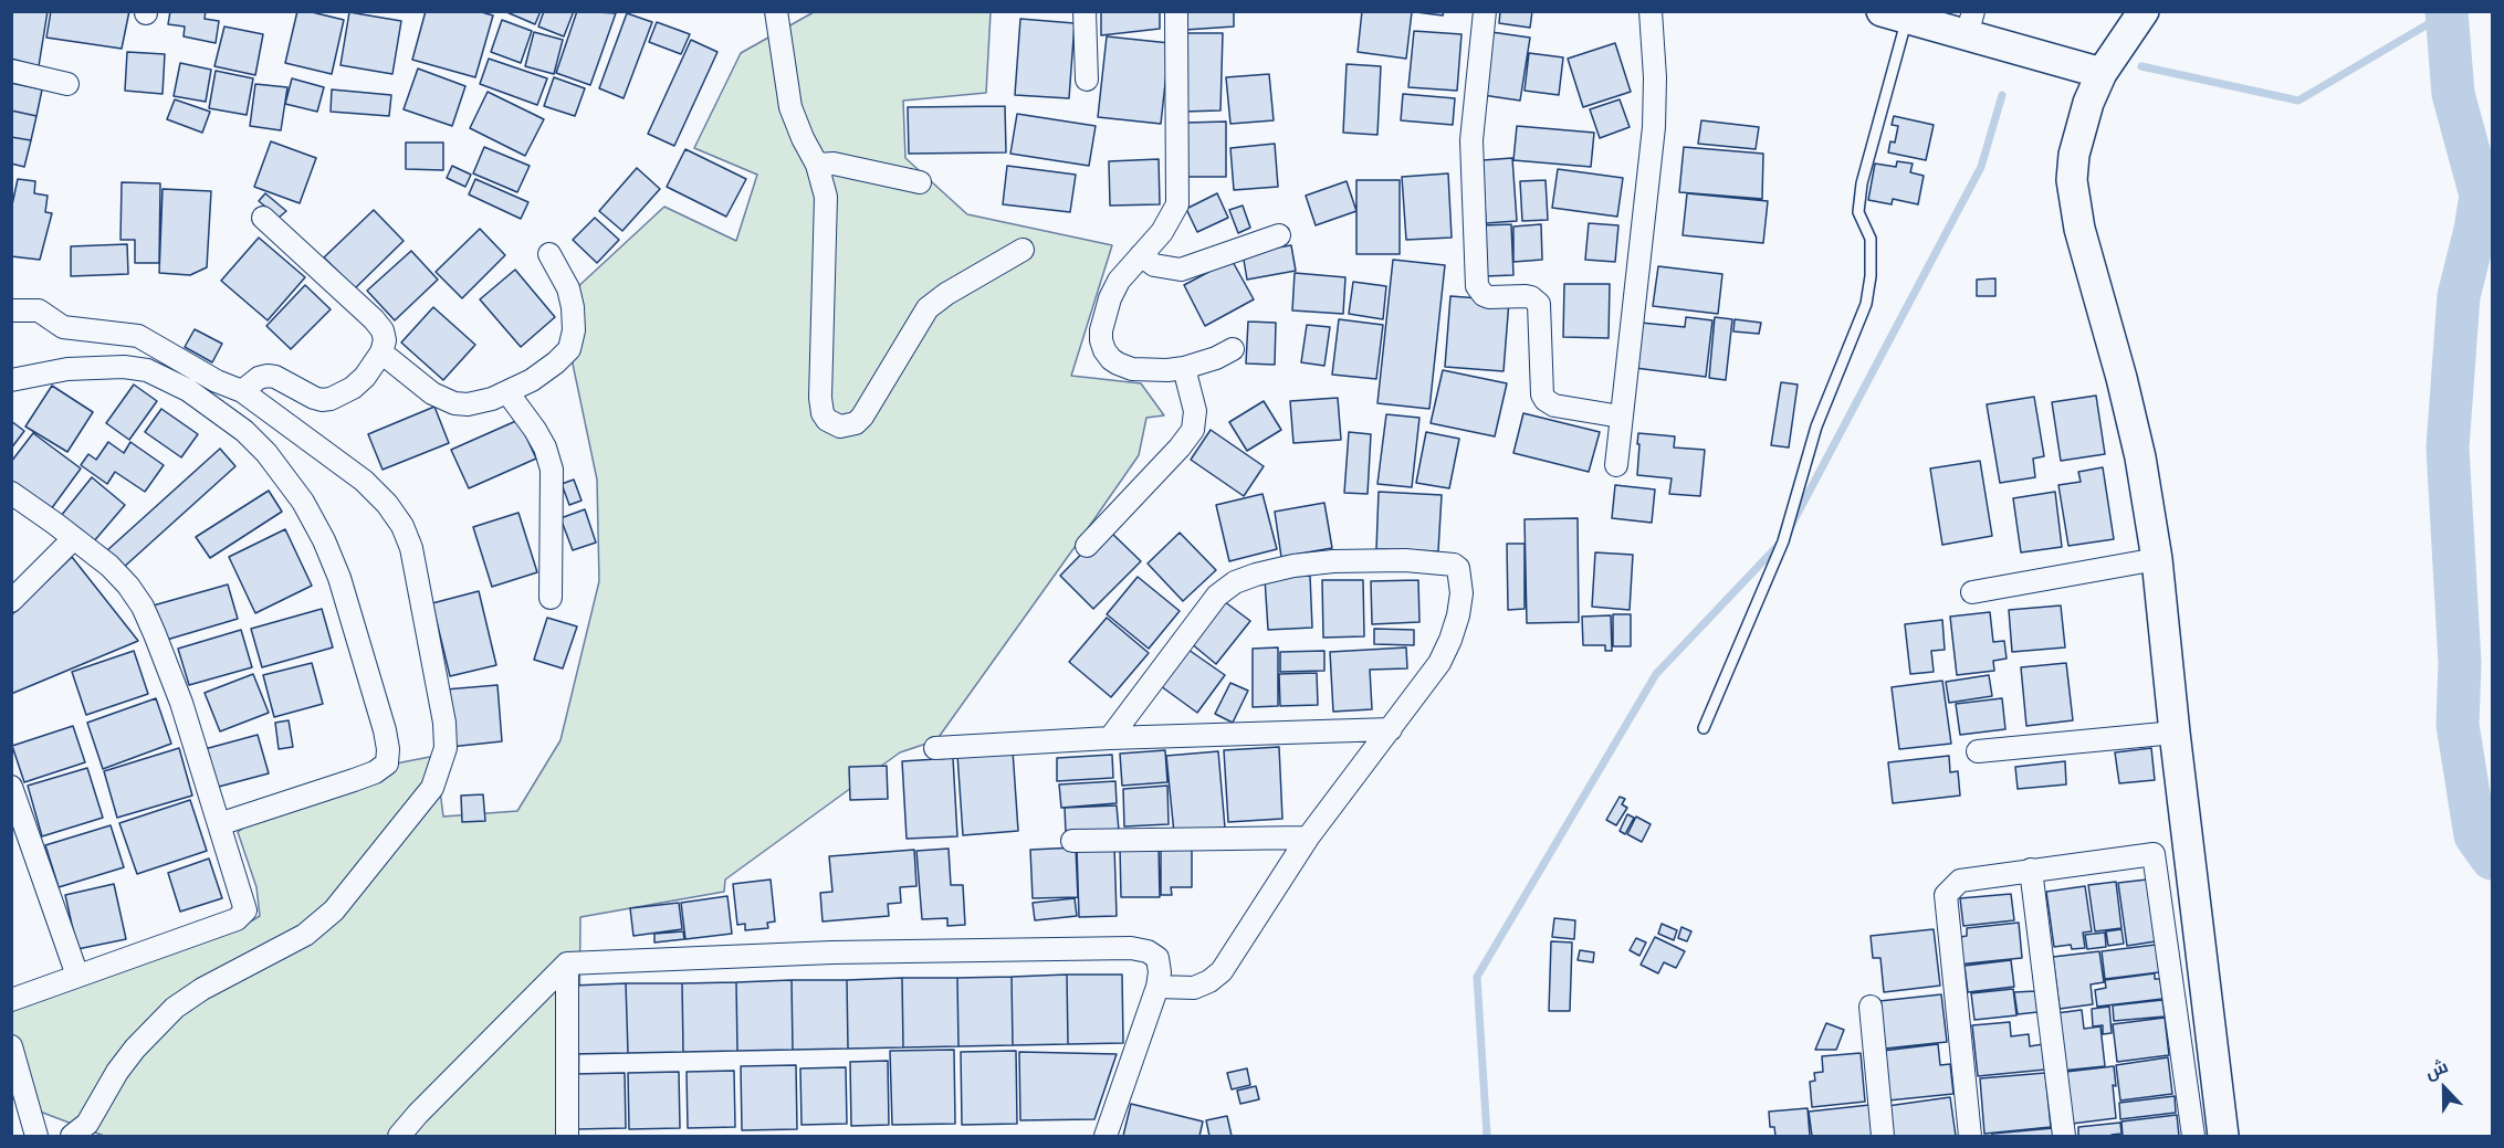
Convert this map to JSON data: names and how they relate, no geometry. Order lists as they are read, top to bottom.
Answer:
{
  "north": "top"
}
